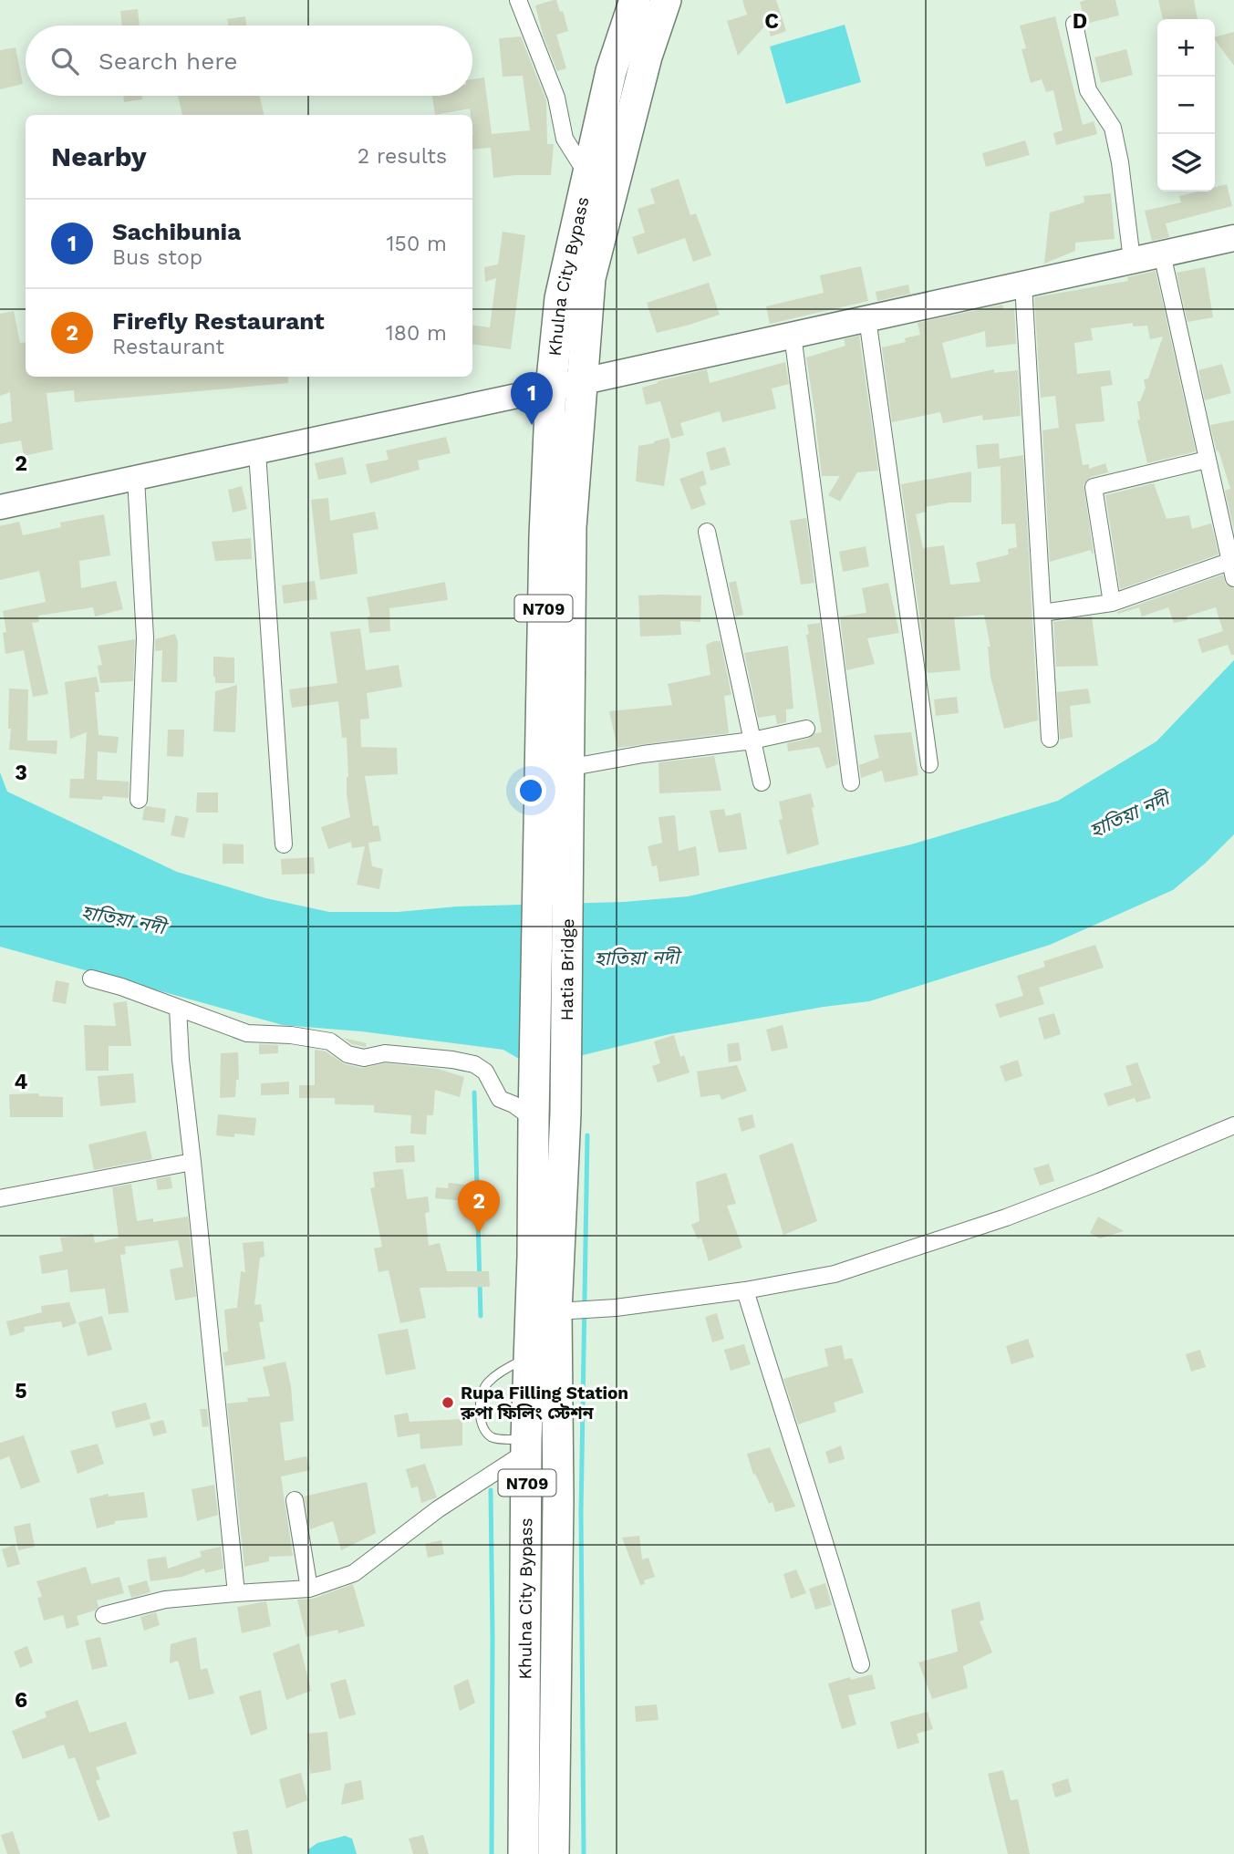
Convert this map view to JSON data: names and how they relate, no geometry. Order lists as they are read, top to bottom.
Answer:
{
  "streets": {
    "highway": ["Khulna City Bypass", "N709", "Hatia Bridge"]
  },
  "crossings": [
    ["Khulna City Bypass", "Hatia Bridge"]
  ],
  "water": ["হাতিয়া নদী"],
  "places": ["Rupa Filling Station রুপা ফিলিং স্টেশন"],
  "page": {
    "map_buttons": ["+", "−"],
    "search": "Search here",
    "heading": ["Nearby", "2 results"],
    "list": [
      {
        "mark": "1",
        "name": "Sachibunia",
        "note": "Bus stop",
        "value": "150 m"
      },
      {
        "mark": "2",
        "name": "Firefly Restaurant",
        "note": "Restaurant",
        "value": "180 m"
      }
    ],
    "pins": ["1", "2"]
  },
  "grid": {
    "columns": ["C", "D"],
    "rows": [
      "2",
      "3",
      "4",
      "5",
      "6"
    ]
  }
}
